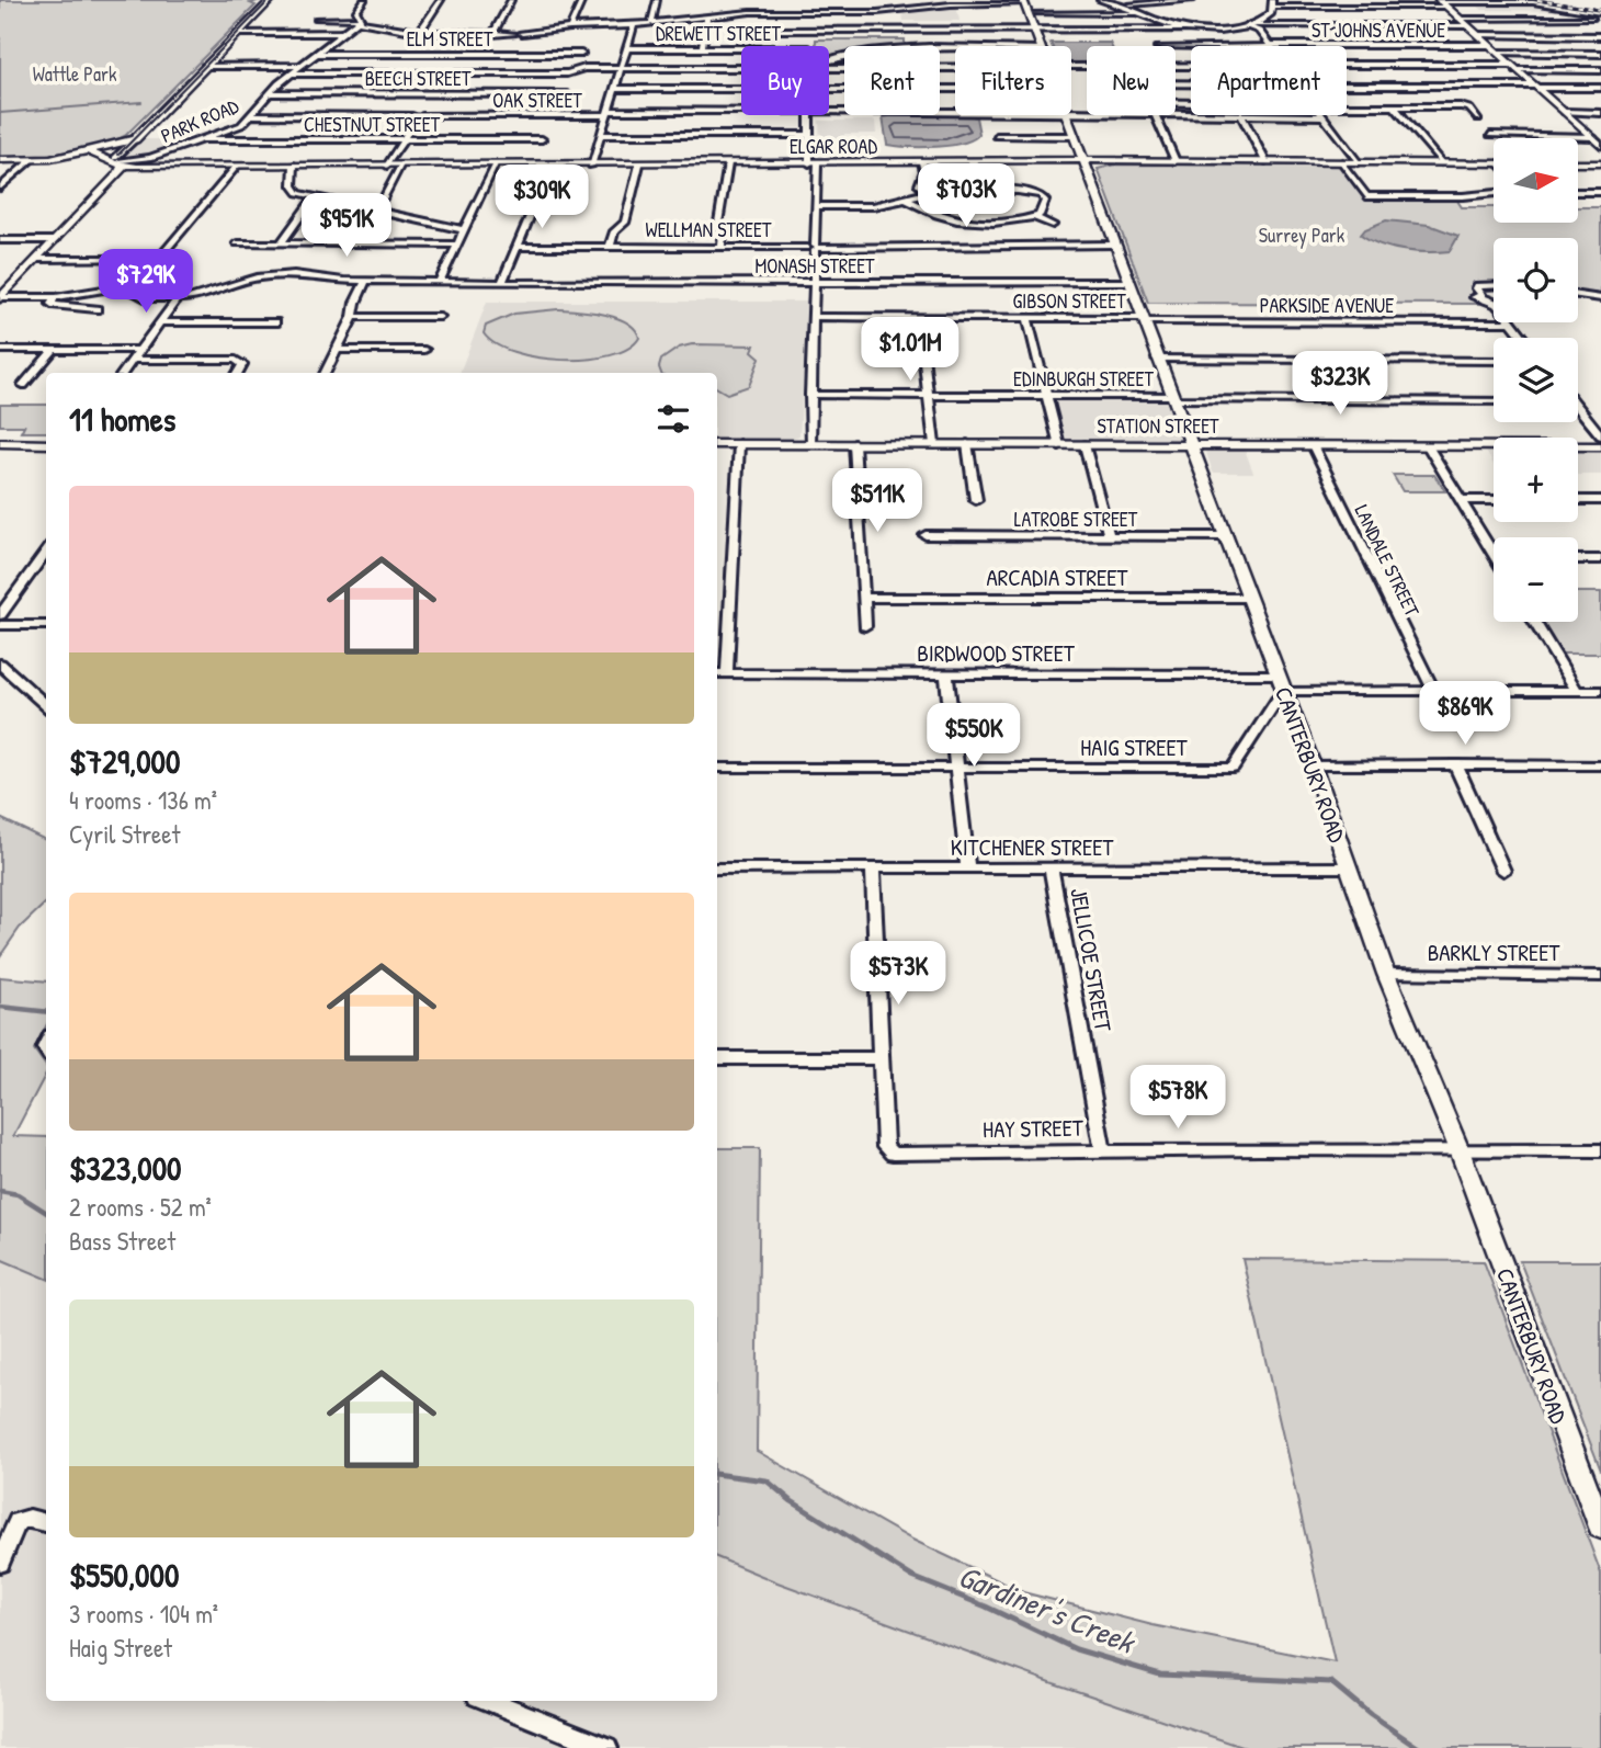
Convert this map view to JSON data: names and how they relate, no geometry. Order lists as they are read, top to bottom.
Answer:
{
  "streets": {
    "main road": ["ELGAR ROAD", "STATION STREET", "CANTERBURY ROAD"],
    "street": [
      "ST JOHNS AVENUE",
      "DREWETT STREET",
      "ELM STREET",
      "BEECH STREET",
      "OAK STREET",
      "PARK ROAD",
      "CHESTNUT STREET",
      "WELLMAN STREET",
      "MONASH STREET",
      "GIBSON STREET",
      "PARKSIDE AVENUE",
      "EDINBURGH STREET",
      "LATROBE STREET",
      "LANDALE STREET",
      "ARCADIA STREET",
      "BIRDWOOD STREET",
      "HAIG STREET",
      "KITCHENER STREET",
      "BARKLY STREET",
      "JELLICOE STREET",
      "HAY STREET"
    ]
  },
  "crossings": [
    ["ELM STREET", "PARK ROAD"],
    ["BEECH STREET", "PARK ROAD"],
    ["OAK STREET", "PARK ROAD"],
    ["PARK ROAD", "CHESTNUT STREET"],
    ["PARK ROAD", "ELGAR ROAD"],
    ["ELGAR ROAD", "CANTERBURY ROAD"],
    ["WELLMAN STREET", "CANTERBURY ROAD"],
    ["MONASH STREET", "CANTERBURY ROAD"],
    ["GIBSON STREET", "PARKSIDE AVENUE"],
    ["GIBSON STREET", "CANTERBURY ROAD"],
    ["PARKSIDE AVENUE", "CANTERBURY ROAD"],
    ["EDINBURGH STREET", "CANTERBURY ROAD"],
    ["STATION STREET", "LANDALE STREET"],
    ["STATION STREET", "CANTERBURY ROAD"],
    ["LATROBE STREET", "CANTERBURY ROAD"],
    ["ARCADIA STREET", "CANTERBURY ROAD"],
    ["BIRDWOOD STREET", "CANTERBURY ROAD"],
    ["HAIG STREET", "CANTERBURY ROAD"],
    ["CANTERBURY ROAD", "KITCHENER STREET"],
    ["CANTERBURY ROAD", "BARKLY STREET"],
    ["CANTERBURY ROAD", "HAY STREET"],
    ["KITCHENER STREET", "JELLICOE STREET"],
    ["JELLICOE STREET", "HAY STREET"]
  ],
  "water": ["Gardiner's Creek"],
  "parks": ["Wattle Park", "Surrey Park"],
  "north": "right",
  "page": {
    "chip": [
      "Buy",
      "Rent",
      "Filters",
      "New",
      "Apartment"
    ],
    "map_buttons": ["+", "−"],
    "price": [
      "$703K",
      "$309K",
      "$951K",
      "$729K",
      "$1.01M",
      "$323K",
      "$511K",
      "$869K",
      "$550K",
      "$573K",
      "$578K"
    ],
    "heading": "11 homes",
    "list": [
      {
        "name": "$729,000",
        "note": "4 rooms · 136 m² · Cyril Street"
      },
      {
        "name": "$323,000",
        "note": "2 rooms · 52 m² · Bass Street"
      },
      {
        "name": "$550,000",
        "note": "3 rooms · 104 m² · Haig Street"
      }
    ]
  }
}
